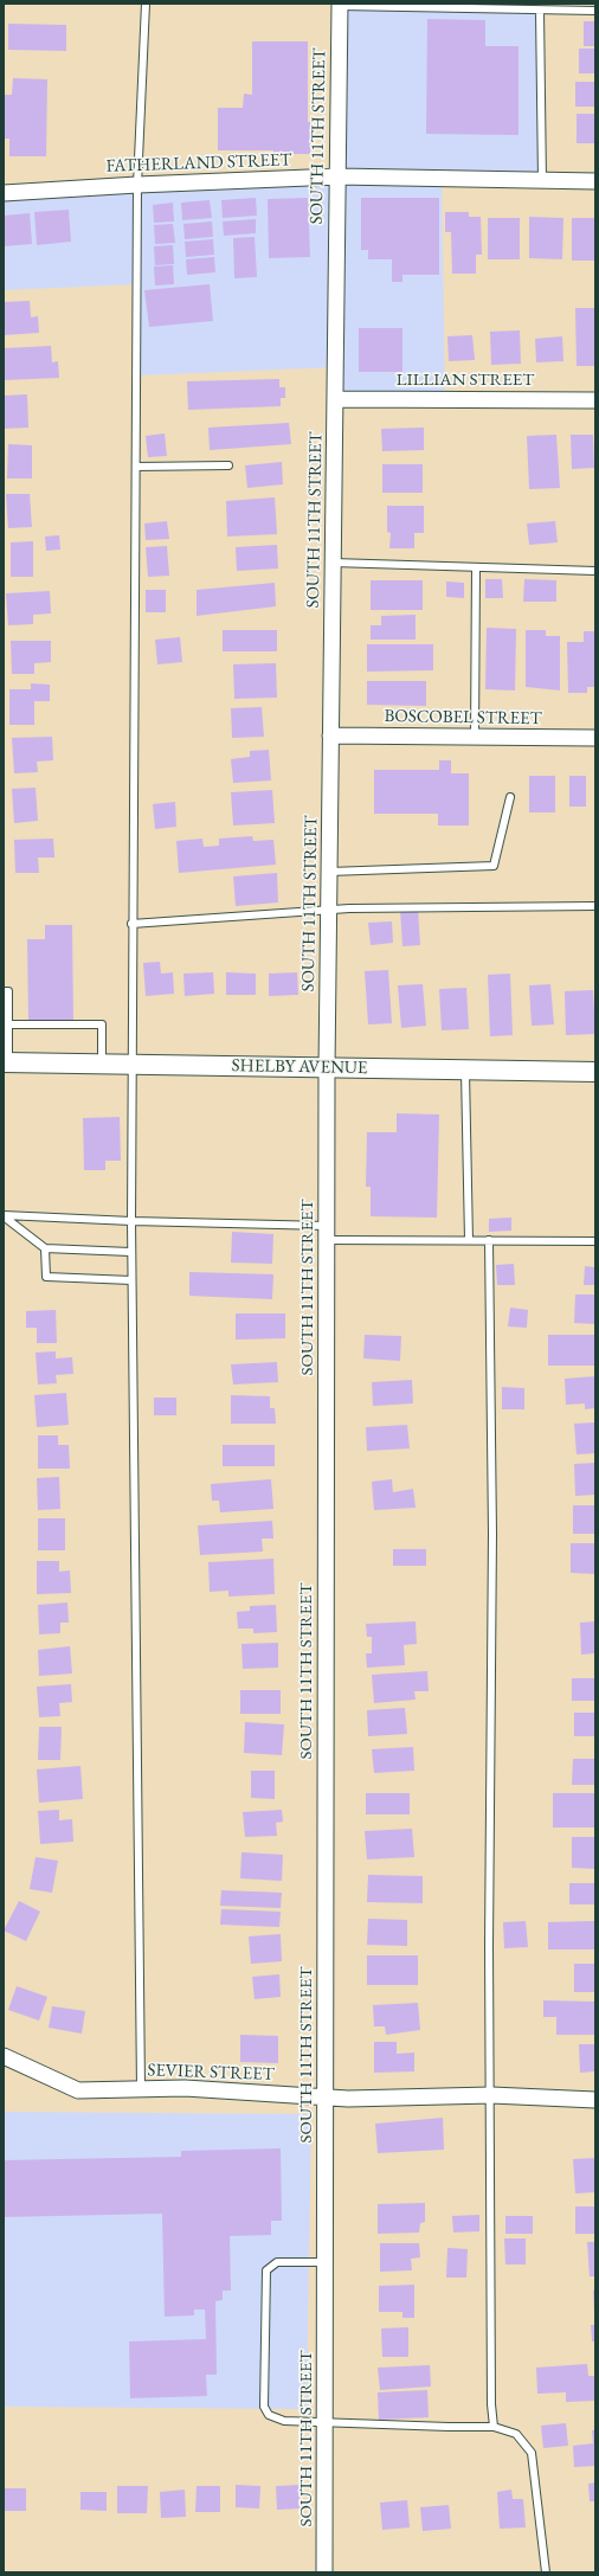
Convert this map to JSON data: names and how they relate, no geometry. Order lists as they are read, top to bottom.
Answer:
{
  "streets": {
    "street": [
      "SOUTH 11TH STREET",
      "FATHERLAND STREET",
      "LILLIAN STREET",
      "BOSCOBEL STREET",
      "SHELBY AVENUE",
      "SEVIER STREET"
    ]
  },
  "crossings": [
    ["SOUTH 11TH STREET", "FATHERLAND STREET"],
    ["SOUTH 11TH STREET", "LILLIAN STREET"],
    ["SOUTH 11TH STREET", "BOSCOBEL STREET"],
    ["SOUTH 11TH STREET", "SHELBY AVENUE"],
    ["SOUTH 11TH STREET", "SEVIER STREET"]
  ]
}
